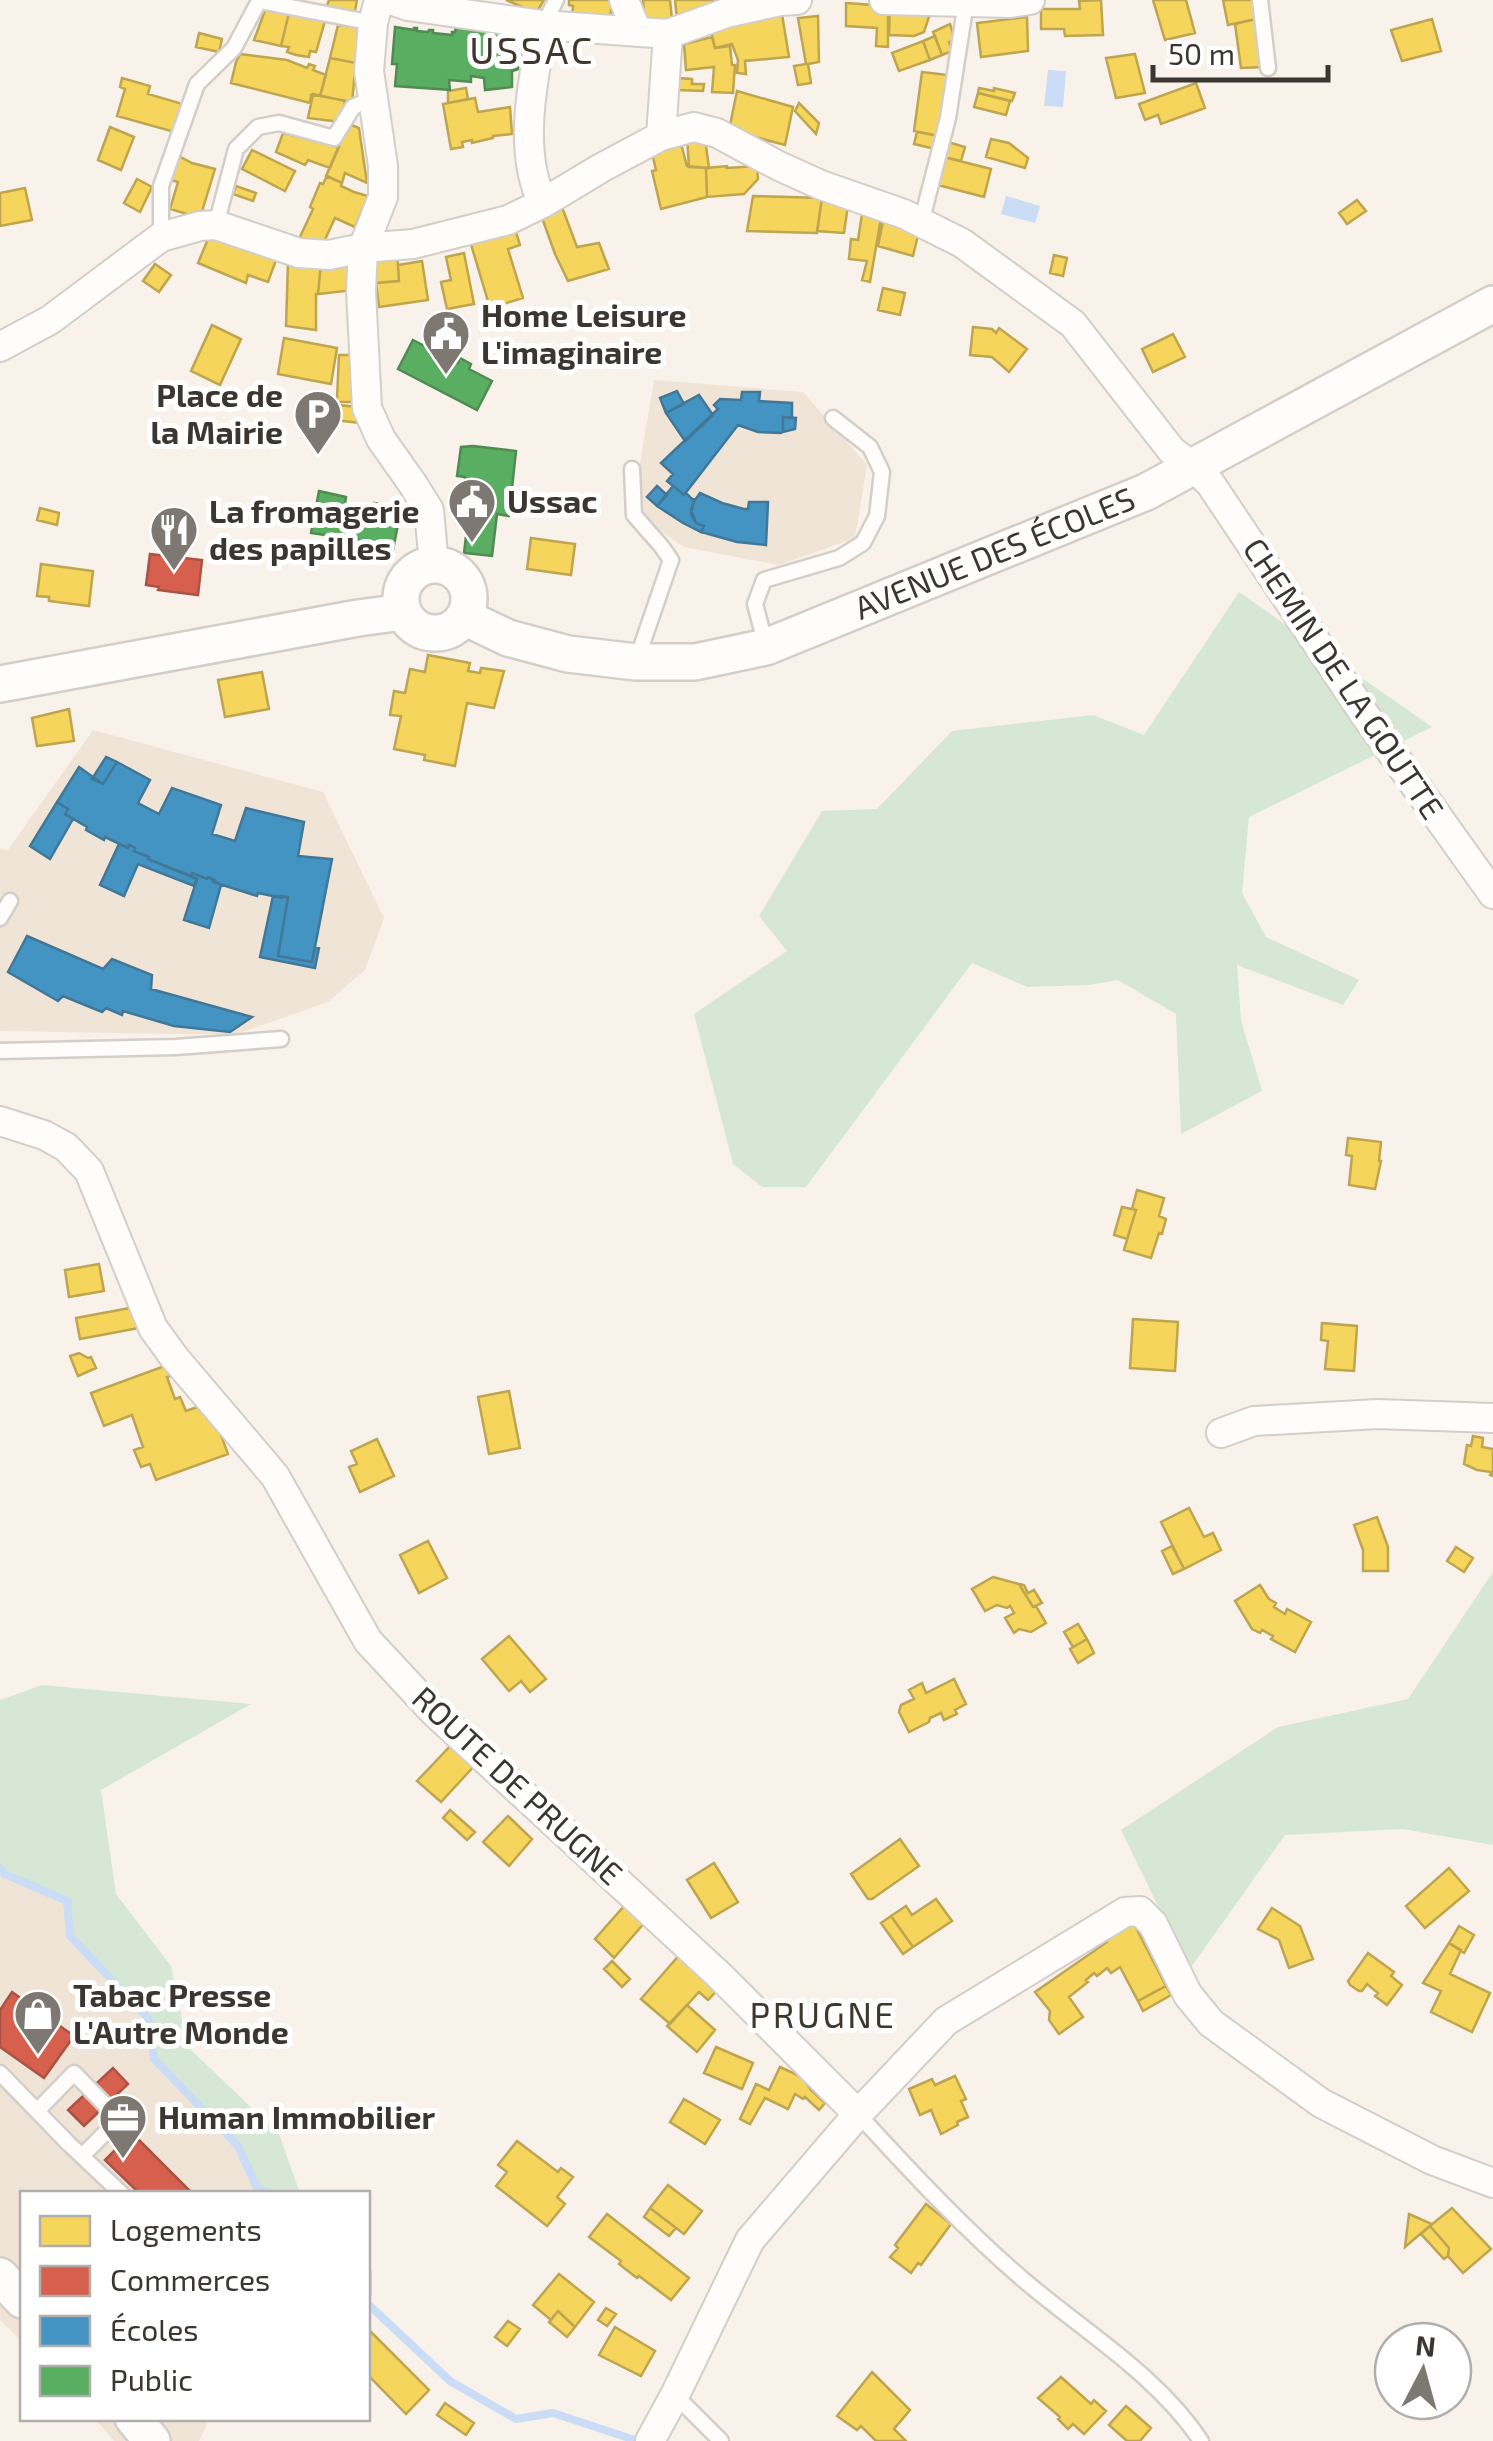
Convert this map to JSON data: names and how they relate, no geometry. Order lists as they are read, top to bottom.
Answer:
{
  "streets": {
    "street": ["AVENUE DES ÉCOLES", "CHEMIN DE LA GOUTTE", "ROUTE DE PRUGNE"]
  },
  "crossings": [
    ["AVENUE DES ÉCOLES", "CHEMIN DE LA GOUTTE"]
  ],
  "districts": ["USSAC", "PRUGNE"],
  "places": {
    "public building": ["Home Leisure L'imaginaire", "Ussac"],
    "parking": ["Place de la Mairie"],
    "restaurant": ["La fromagerie des papilles"],
    "shop": ["Tabac Presse L'Autre Monde"],
    "office": ["Human Immobilier"]
  },
  "legend": [
    "Logements",
    "Commerces",
    "Écoles",
    "Public"
  ],
  "scale_bar": "50 m",
  "north": "top"
}
